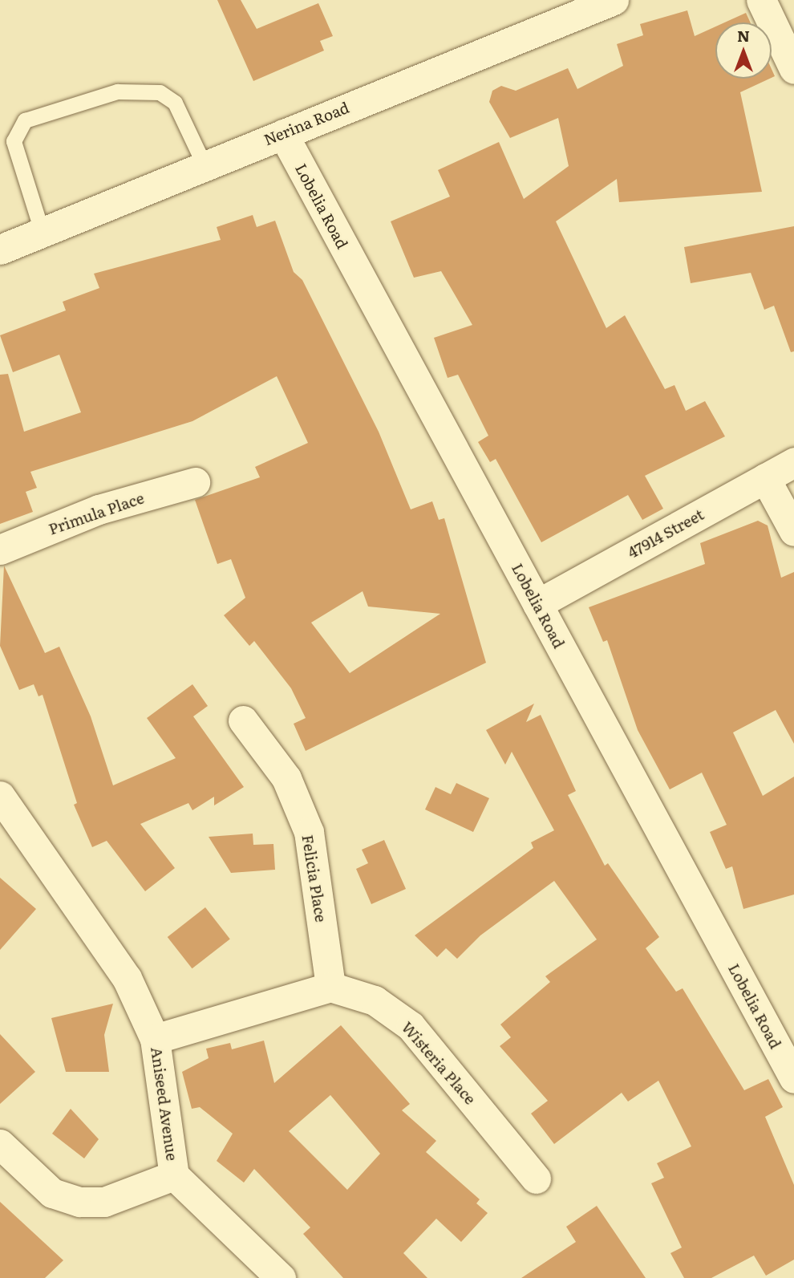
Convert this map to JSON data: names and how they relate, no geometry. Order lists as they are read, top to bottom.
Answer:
{
  "streets": {
    "street": [
      "Nerina Road",
      "Lobelia Road",
      "Primula Place",
      "47914 Street",
      "Felicia Place",
      "Wisteria Place",
      "Aniseed Avenue"
    ]
  },
  "crossings": [
    ["Nerina Road", "Lobelia Road"],
    ["Lobelia Road", "47914 Street"],
    ["Felicia Place", "Wisteria Place"]
  ],
  "north": "top"
}
